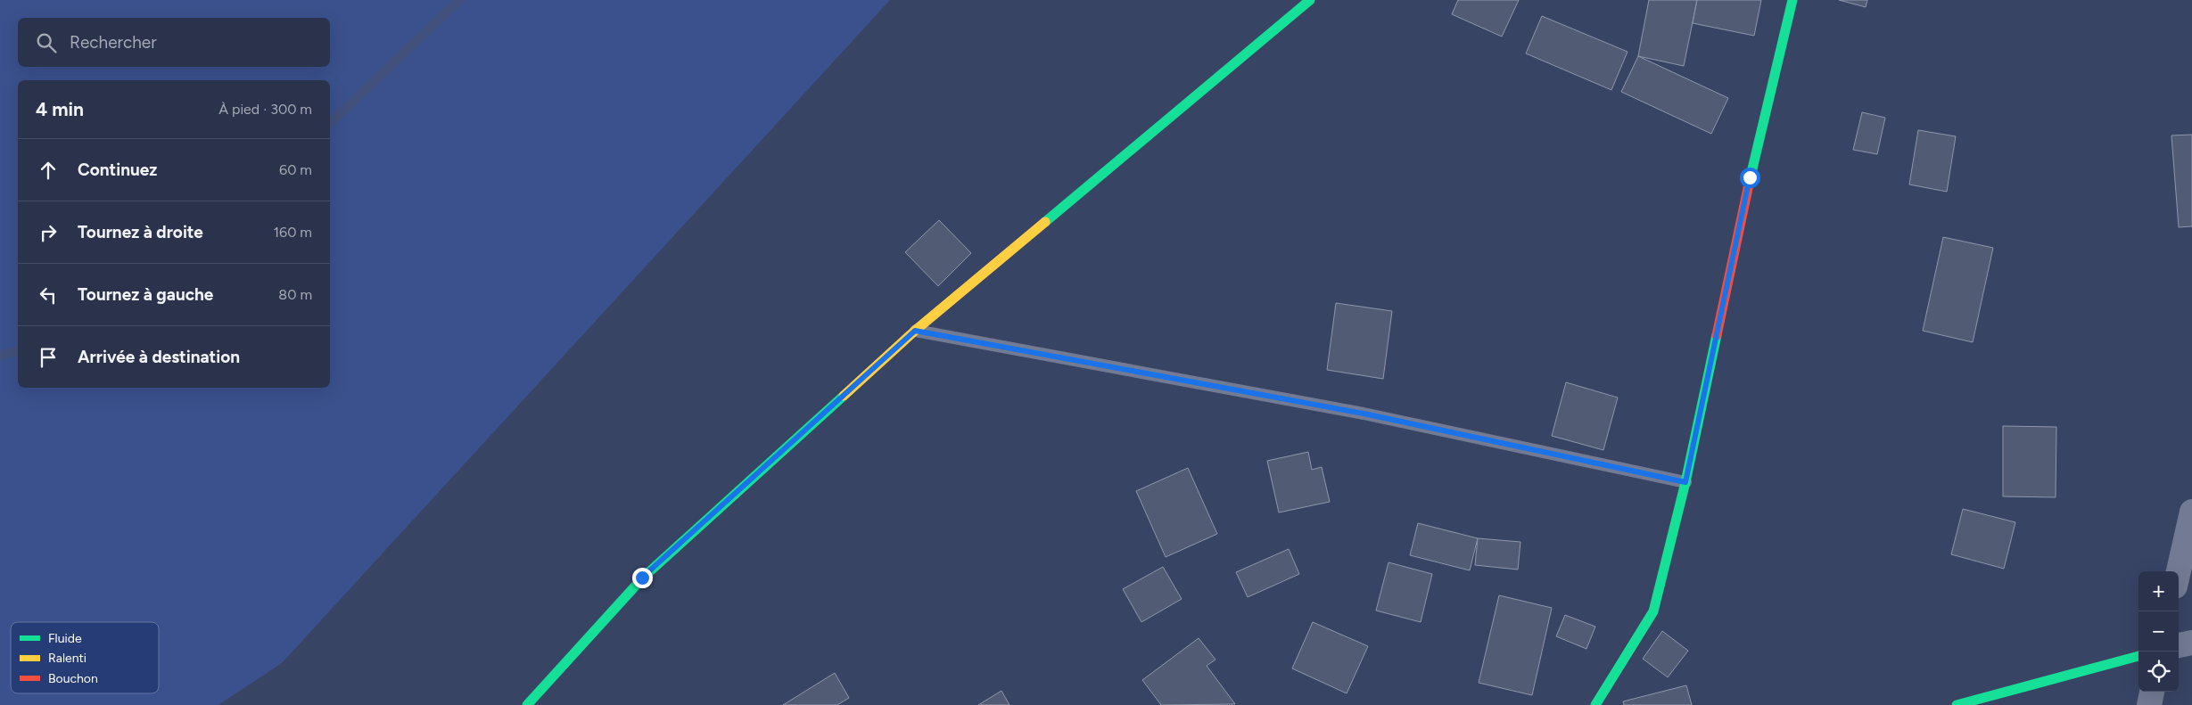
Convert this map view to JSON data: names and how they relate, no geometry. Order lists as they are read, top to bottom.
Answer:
{
  "legend": ["Fluide", "Ralenti", "Bouchon"],
  "page": {
    "search": "Rechercher",
    "heading": ["4 min", "À pied · 300 m"],
    "list": [
      ["Continuez", "60 m"],
      ["Tournez à droite", "160 m"],
      ["Tournez à gauche", "80 m"],
      "Arrivée à destination"
    ],
    "map_buttons": ["+", "−"]
  }
}
